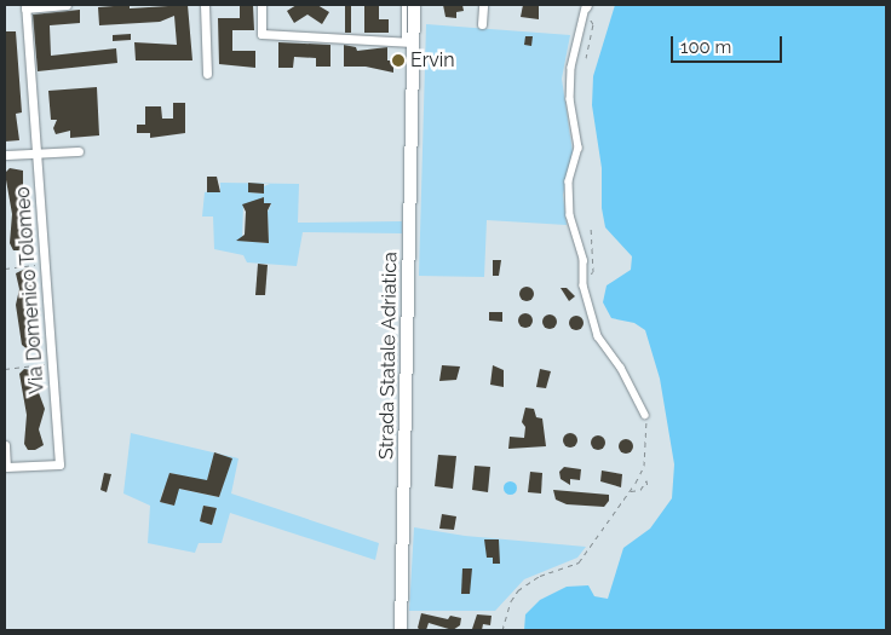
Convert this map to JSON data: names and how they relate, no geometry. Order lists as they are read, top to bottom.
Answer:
{
  "streets": {
    "main road": ["Strada Statale Adriatica"],
    "street": ["Via Domenico Tolomeo"]
  },
  "places": ["Ervin"],
  "scale_bar": "100 m"
}
